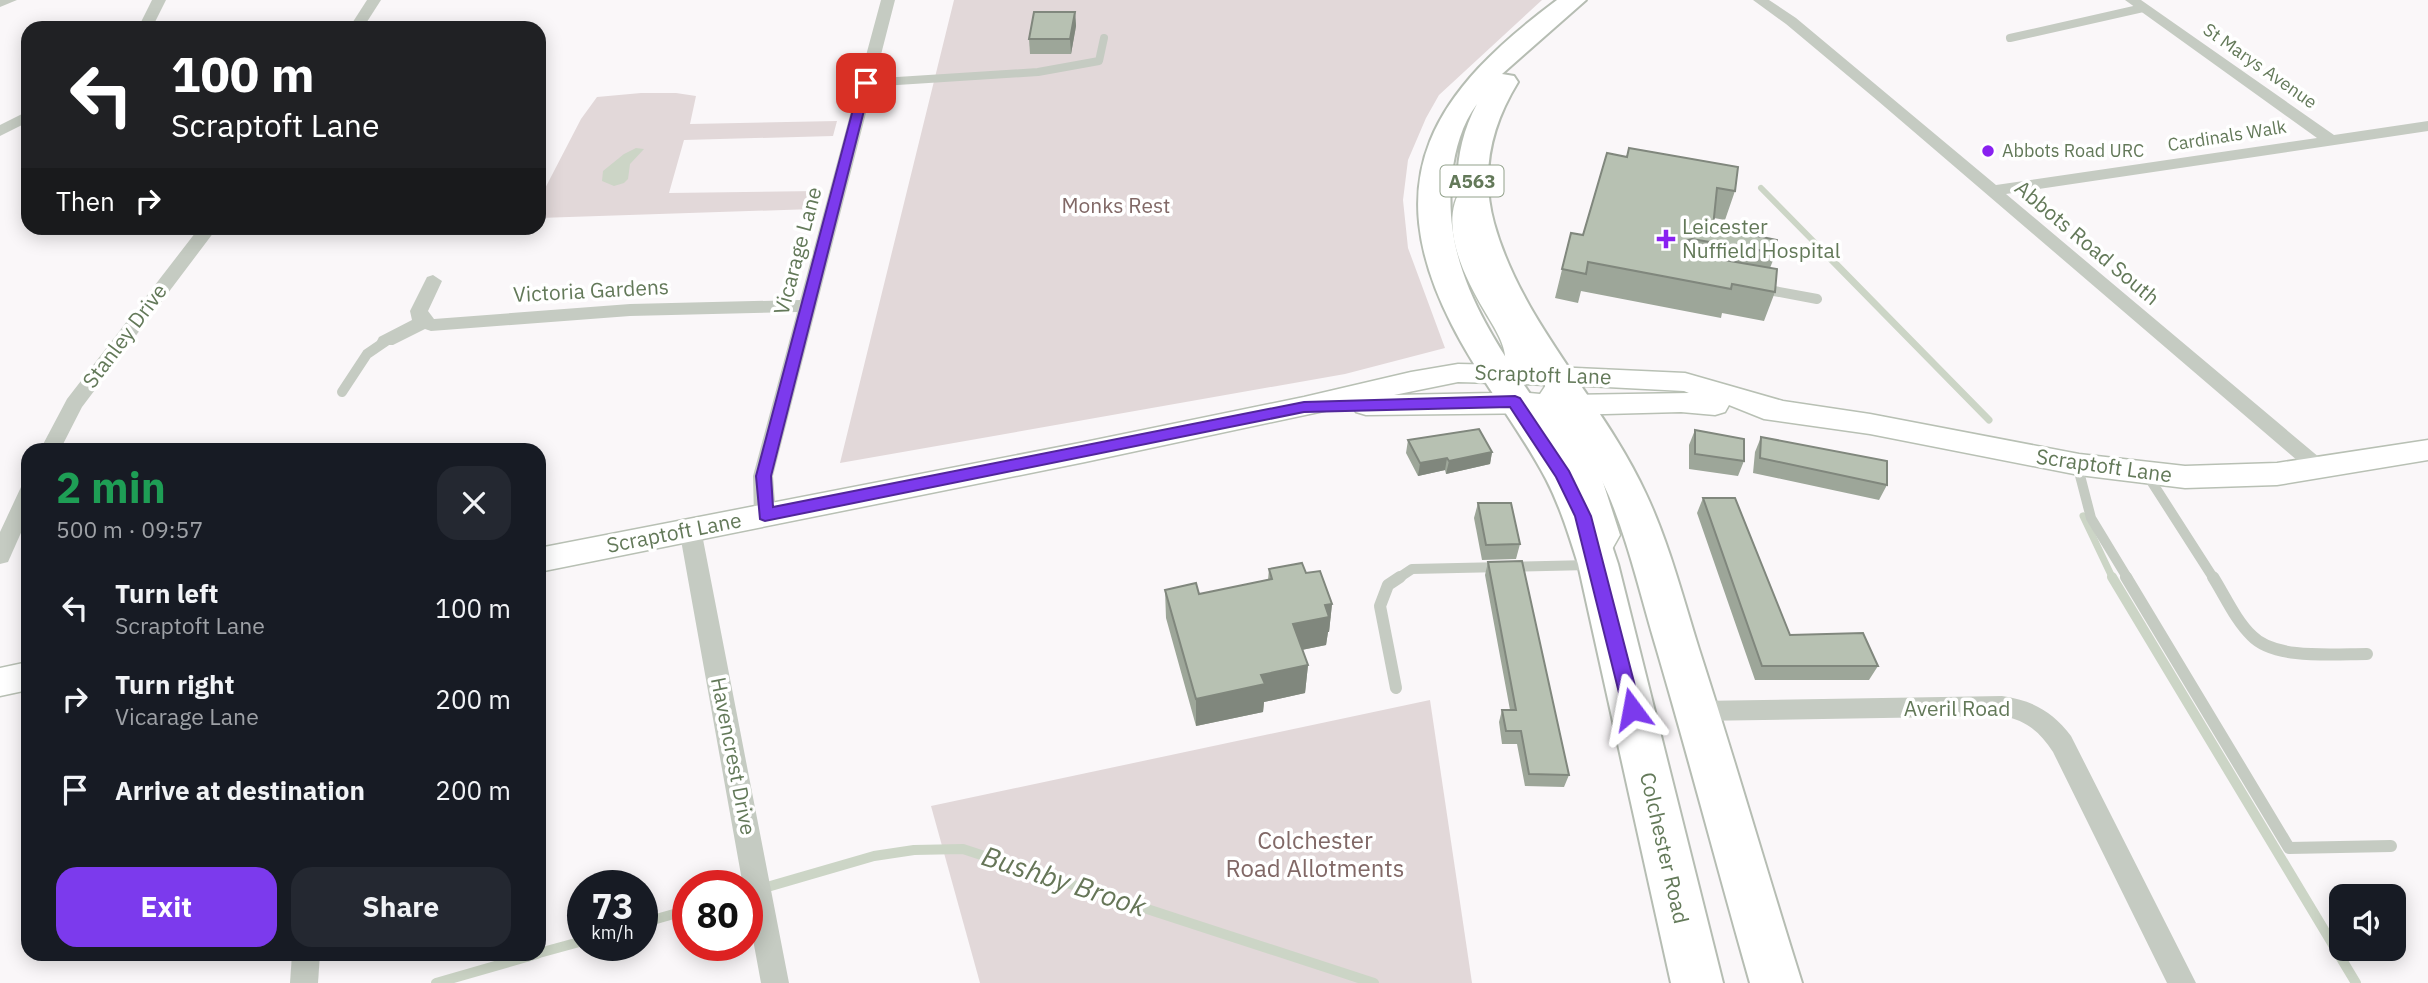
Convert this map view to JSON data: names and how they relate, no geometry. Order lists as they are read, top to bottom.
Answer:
{
  "streets": {
    "highway": ["A563", "Colchester Road"],
    "street": [
      "St Marys Avenue",
      "Cardinals Walk",
      "Abbots Road South",
      "Vicarage Lane",
      "Victoria Gardens",
      "Stanley Drive",
      "Scraptoft Lane",
      "Averil Road",
      "Havencrest Drive"
    ]
  },
  "crossings": [
    ["St Marys Avenue", "Cardinals Walk"],
    ["Cardinals Walk", "Abbots Road South"],
    ["A563", "Scraptoft Lane"],
    ["A563", "Averil Road"],
    ["A563", "Colchester Road"],
    ["Abbots Road South", "Scraptoft Lane"],
    ["Vicarage Lane", "Victoria Gardens"],
    ["Vicarage Lane", "Scraptoft Lane"],
    ["Scraptoft Lane", "Havencrest Drive"],
    ["Scraptoft Lane", "Colchester Road"]
  ],
  "water": ["Bushby Brook"],
  "parks": ["Monks Rest", "Colchester Road Allotments"],
  "places": {
    "other": ["Abbots Road URC"],
    "health": ["Leicester Nuffield Hospital"]
  },
  "page": {
    "turn": ["100 m", "Scraptoft Lane"],
    "then": "Then",
    "heading": ["2 min", "500 m · 09:57"],
    "list": [
      {
        "name": "Turn left",
        "note": "Scraptoft Lane",
        "value": "100 m"
      },
      {
        "name": "Turn right",
        "note": "Vicarage Lane",
        "value": "200 m"
      },
      {
        "name": "Arrive at destination",
        "value": "200 m"
      }
    ],
    "buttons": ["Exit", "Share"],
    "speed": "73 km/h",
    "limit": "80"
  }
}
